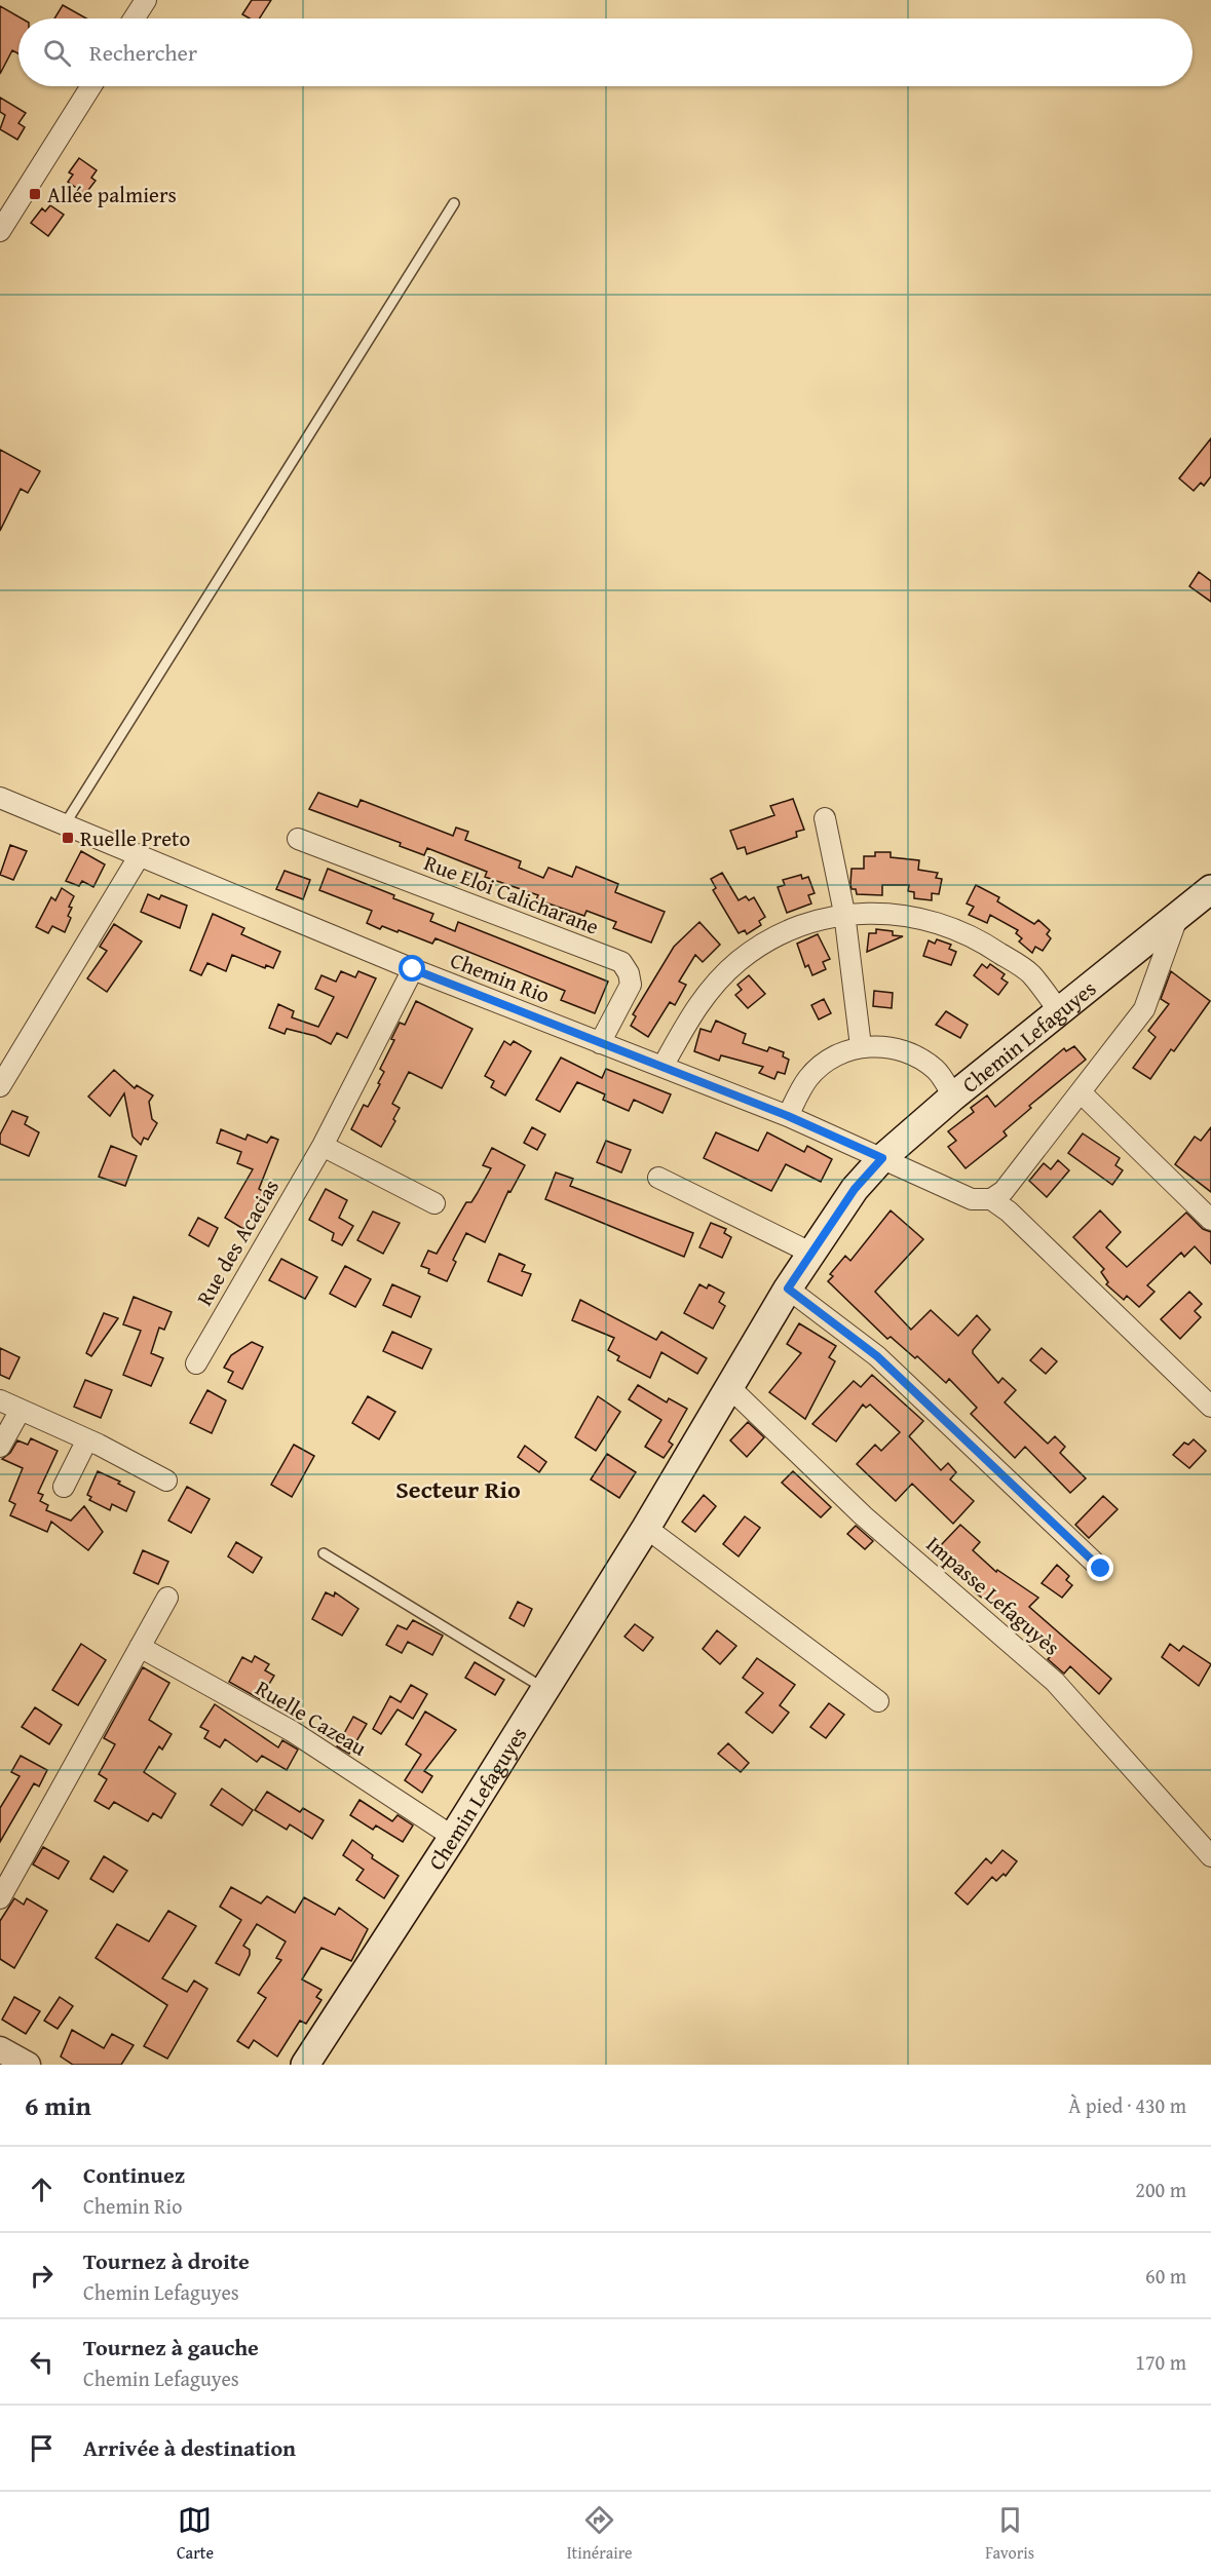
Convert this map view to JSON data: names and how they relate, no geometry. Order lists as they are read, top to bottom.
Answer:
{
  "streets": {
    "main road": ["Chemin Lefaguyes"],
    "street": [
      "Rue Eloi Calicharane",
      "Chemin Rio",
      "Rue des Acacias",
      "Impasse Lefaguyès",
      "Ruelle Cazeau"
    ]
  },
  "crossings": [
    ["Rue Eloi Calicharane", "Chemin Rio"],
    ["Chemin Rio", "Chemin Lefaguyes"],
    ["Chemin Rio", "Rue des Acacias"],
    ["Chemin Lefaguyes", "Impasse Lefaguyès"],
    ["Chemin Lefaguyes", "Ruelle Cazeau"]
  ],
  "districts": ["Secteur Rio"],
  "places": {
    "transit": ["Allée palmiers", "Ruelle Preto"]
  },
  "page": {
    "search": "Rechercher",
    "heading": ["6 min", "À pied · 430 m"],
    "list": [
      ["Continuez", "Chemin Rio", "200 m"],
      ["Tournez à droite", "Chemin Lefaguyes", "60 m"],
      ["Tournez à gauche", "Chemin Lefaguyes", "170 m"],
      "Arrivée à destination"
    ],
    "nav": ["Carte", "Itinéraire", "Favoris"]
  }
}
